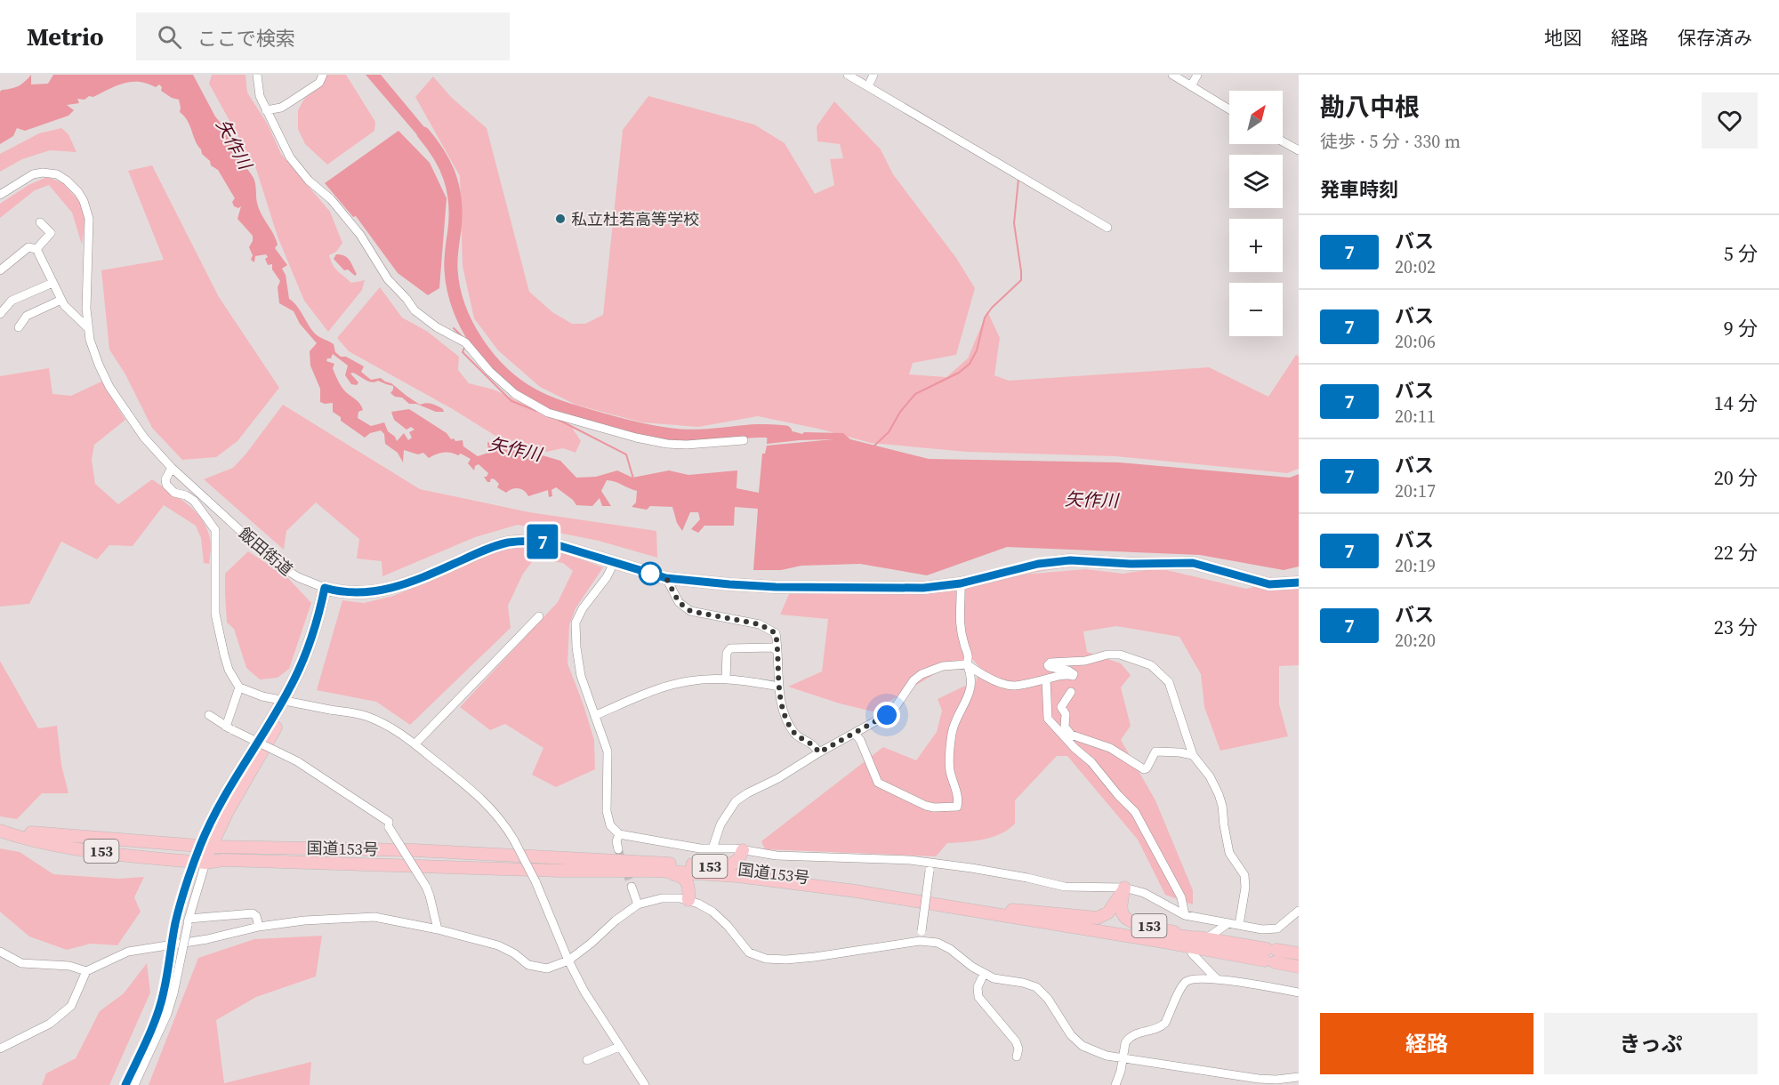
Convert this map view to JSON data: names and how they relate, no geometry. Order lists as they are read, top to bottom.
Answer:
{
  "streets": {
    "highway": ["飯田街道", "国道153号", "153"]
  },
  "crossings": [
    ["国道153号", "153"]
  ],
  "water": ["矢作川"],
  "places": ["私立杜若高等学校"],
  "lines": ["bus line 7"],
  "north": "top right",
  "page": {
    "header": "Metrio",
    "search": "ここで検索",
    "nav": ["地図", "経路", "保存済み"],
    "on_map": "7",
    "heading": [
      ["勘八中根", "徒歩 · 5 分 · 330 m"],
      "発車時刻"
    ],
    "map_buttons": ["+", "−"],
    "list": [
      {
        "mark": "7",
        "name": "バス",
        "note": "20:02",
        "value": "5 分"
      },
      {
        "mark": "7",
        "name": "バス",
        "note": "20:06",
        "value": "9 分"
      },
      {
        "mark": "7",
        "name": "バス",
        "note": "20:11",
        "value": "14 分"
      },
      {
        "mark": "7",
        "name": "バス",
        "note": "20:17",
        "value": "20 分"
      },
      {
        "mark": "7",
        "name": "バス",
        "note": "20:19",
        "value": "22 分"
      },
      {
        "mark": "7",
        "name": "バス",
        "note": "20:20",
        "value": "23 分"
      }
    ],
    "buttons": ["経路", "きっぷ"]
  }
}
